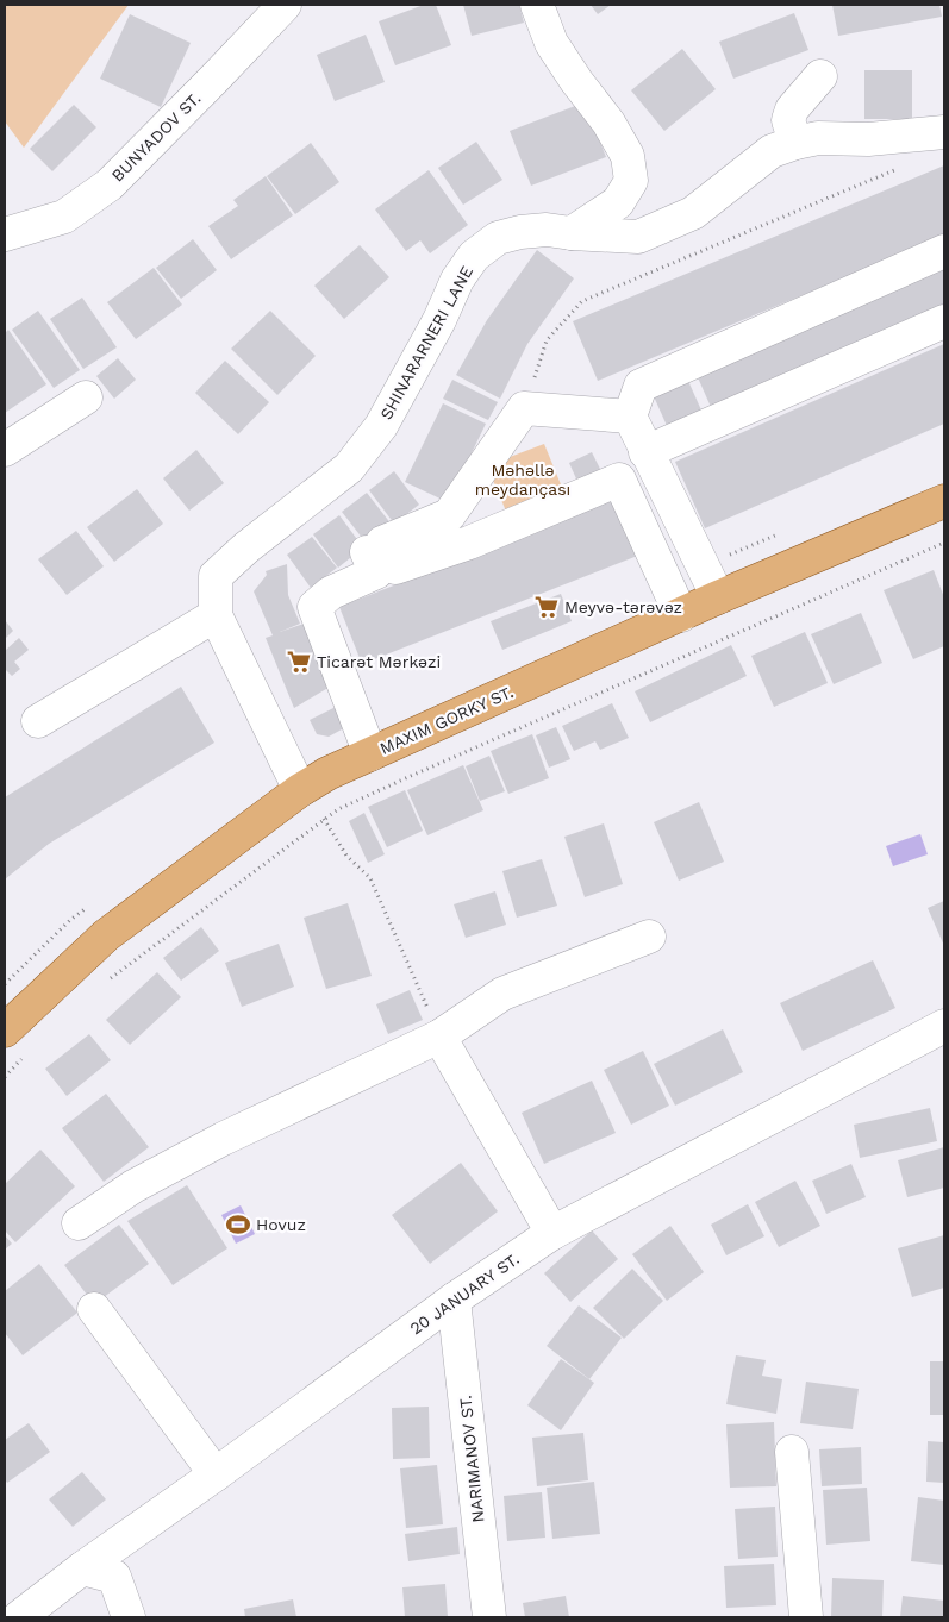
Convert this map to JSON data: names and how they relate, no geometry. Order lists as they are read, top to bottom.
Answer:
{
  "streets": {
    "main road": ["MAXIM GORKY ST."],
    "street": [
      "BUNYADOV ST.",
      "SHINARARNERI LANE",
      "20 JANUARY ST.",
      "NARIMANOV ST."
    ]
  },
  "crossings": [
    ["20 JANUARY ST.", "NARIMANOV ST."]
  ],
  "parks": ["Məhəllə meydançası"],
  "places": {
    "supermarket": ["Meyvə-tərəvəz", "Ticarət Mərkəzi"],
    "sports": ["Hovuz"]
  }
}
